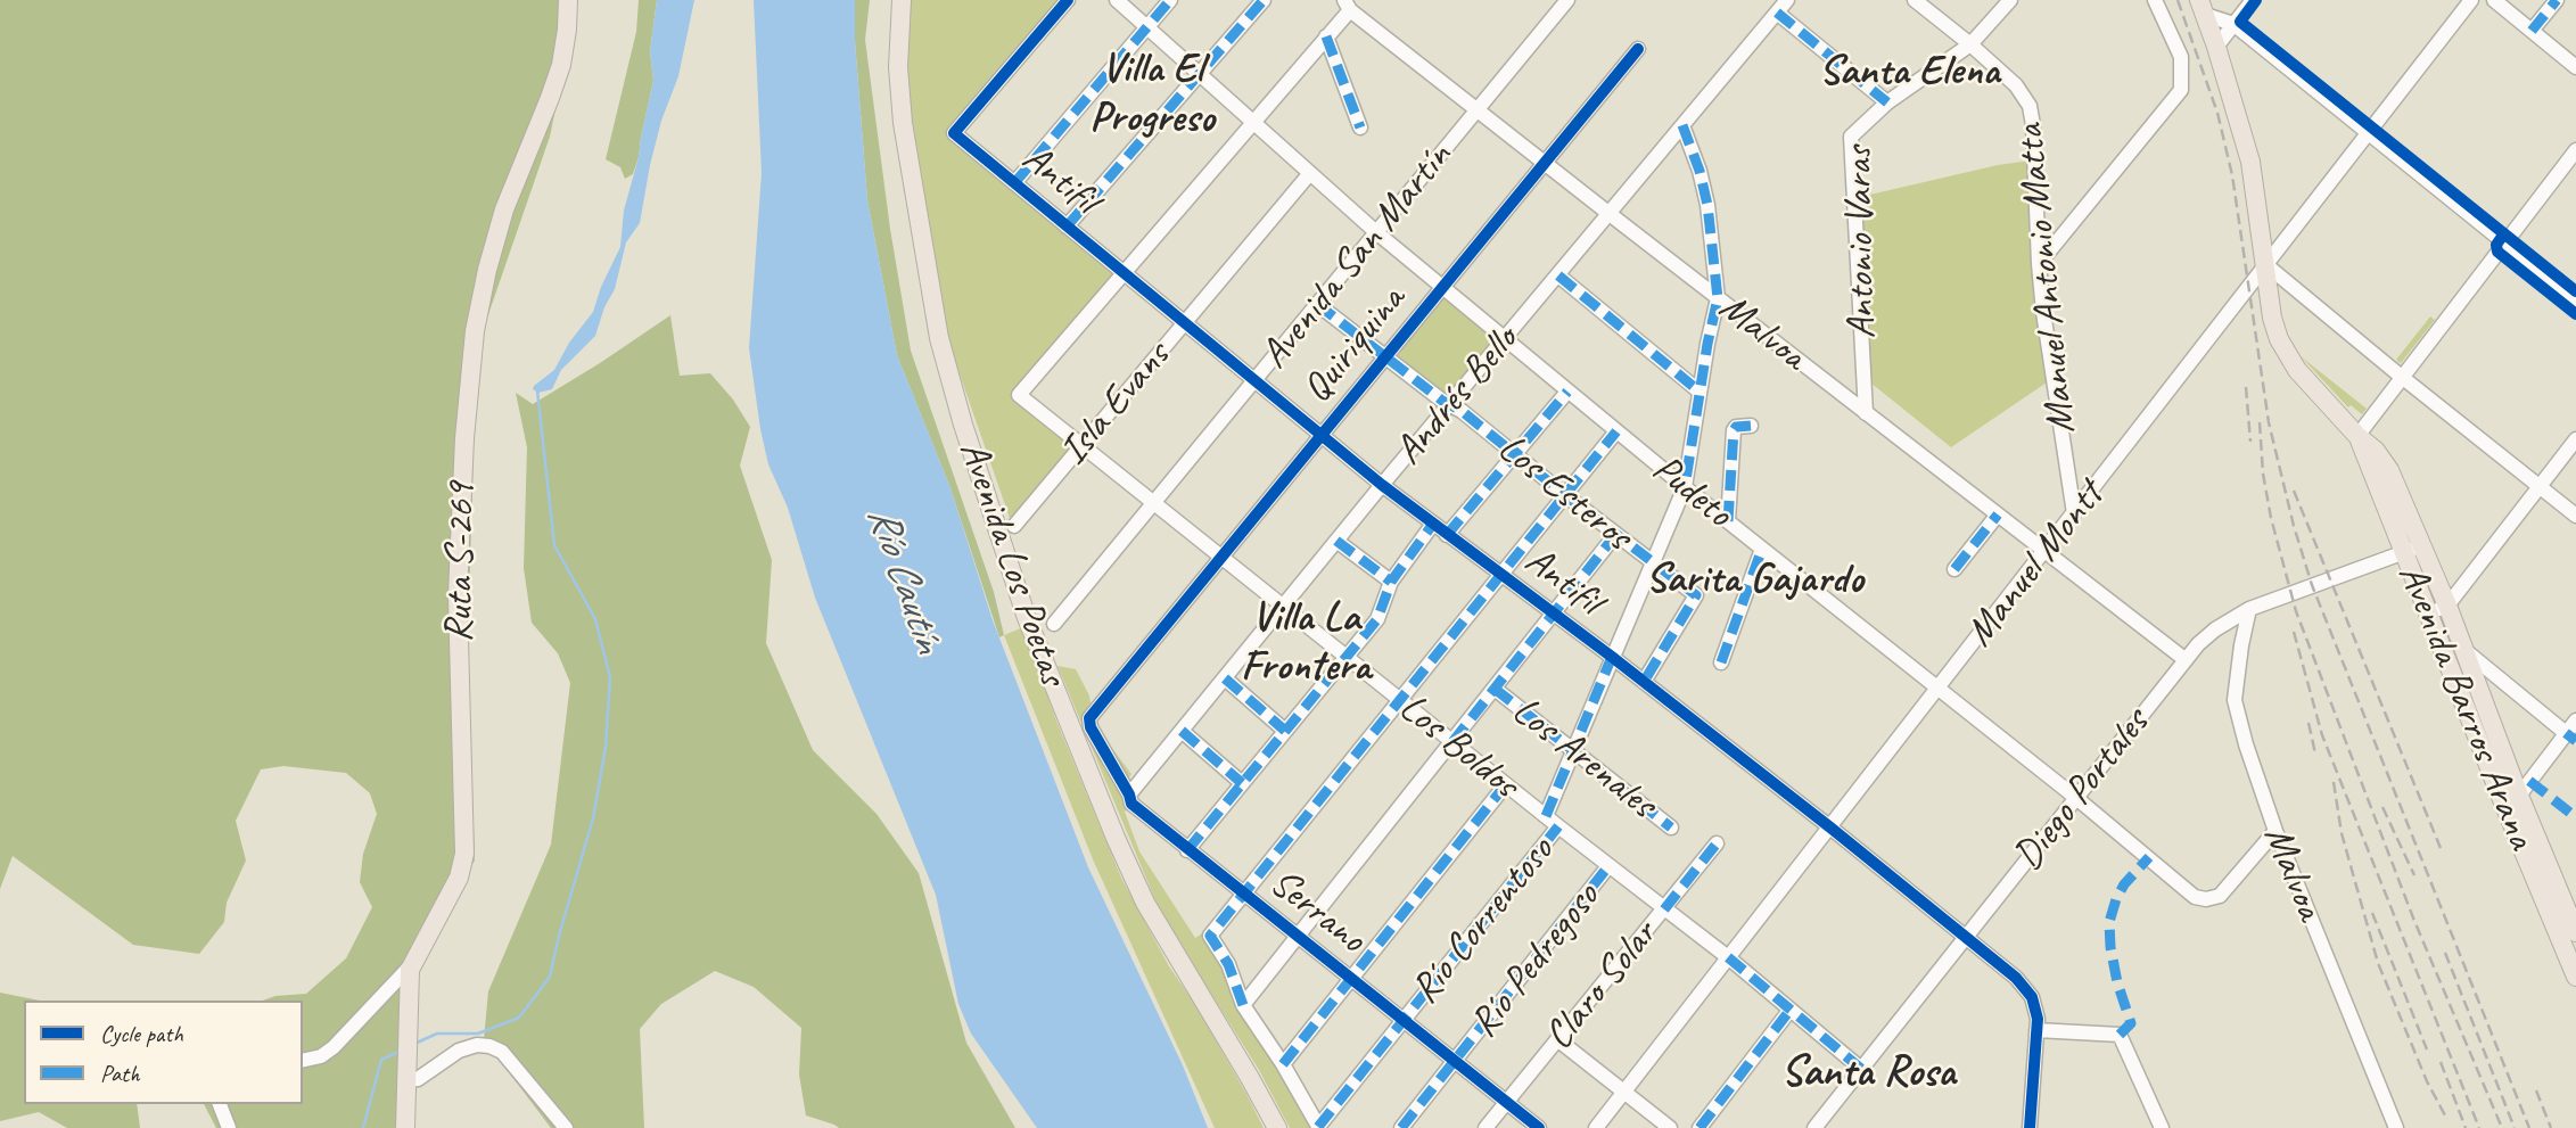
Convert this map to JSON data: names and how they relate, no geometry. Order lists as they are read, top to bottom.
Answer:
{
  "streets": {
    "main road": ["Ruta S-269", "Avenida Los Poetas", "Avenida Barros Arana"],
    "street": [
      "Antifil",
      "Antonio Varas",
      "Avenida San Martín",
      "Manuel Antonio Matta",
      "Malvoa",
      "Quiriquina",
      "Andrés Bello",
      "Isla Evans",
      "Pudeto",
      "Los Esteros",
      "Manuel Montt",
      "Los Boldos",
      "Los Arenales",
      "Diego Portales",
      "Serrano",
      "Río Correntoso",
      "Río Pedregoso",
      "Claro Solar"
    ]
  },
  "crossings": [
    ["Antifil", "Avenida San Martín"],
    ["Antifil", "Quiriquina"],
    ["Antifil", "Andrés Bello"],
    ["Antifil", "Isla Evans"],
    ["Antifil", "Los Esteros"],
    ["Antifil", "Manuel Montt"],
    ["Antifil", "Los Boldos"],
    ["Antifil", "Diego Portales"],
    ["Antonio Varas", "Manuel Antonio Matta"],
    ["Antonio Varas", "Malvoa"],
    ["Avenida San Martín", "Malvoa"],
    ["Avenida San Martín", "Pudeto"],
    ["Avenida San Martín", "Los Esteros"],
    ["Avenida San Martín", "Los Boldos"],
    ["Manuel Antonio Matta", "Manuel Montt"],
    ["Malvoa", "Quiriquina"],
    ["Malvoa", "Andrés Bello"],
    ["Malvoa", "Pudeto"],
    ["Malvoa", "Manuel Montt"],
    ["Malvoa", "Diego Portales"],
    ["Quiriquina", "Pudeto"],
    ["Quiriquina", "Los Esteros"],
    ["Quiriquina", "Los Boldos"],
    ["Quiriquina", "Serrano"],
    ["Andrés Bello", "Pudeto"],
    ["Andrés Bello", "Los Esteros"],
    ["Andrés Bello", "Los Boldos"],
    ["Andrés Bello", "Serrano"],
    ["Isla Evans", "Pudeto"],
    ["Isla Evans", "Los Boldos"],
    ["Pudeto", "Manuel Montt"],
    ["Pudeto", "Diego Portales"],
    ["Manuel Montt", "Avenida Barros Arana"],
    ["Manuel Montt", "Los Boldos"],
    ["Avenida Barros Arana", "Diego Portales"],
    ["Los Boldos", "Diego Portales"],
    ["Los Boldos", "Río Correntoso"],
    ["Los Boldos", "Río Pedregoso"],
    ["Los Boldos", "Claro Solar"],
    ["Serrano", "Río Correntoso"],
    ["Serrano", "Río Pedregoso"],
    ["Serrano", "Claro Solar"]
  ],
  "districts": [
    "Villa El Progreso",
    "Santa Elena",
    "Sarita Gajardo",
    "Villa La Frontera",
    "Santa Rosa"
  ],
  "water": ["Río Cautín"],
  "legend": ["Cycle path", "Path"]
}
